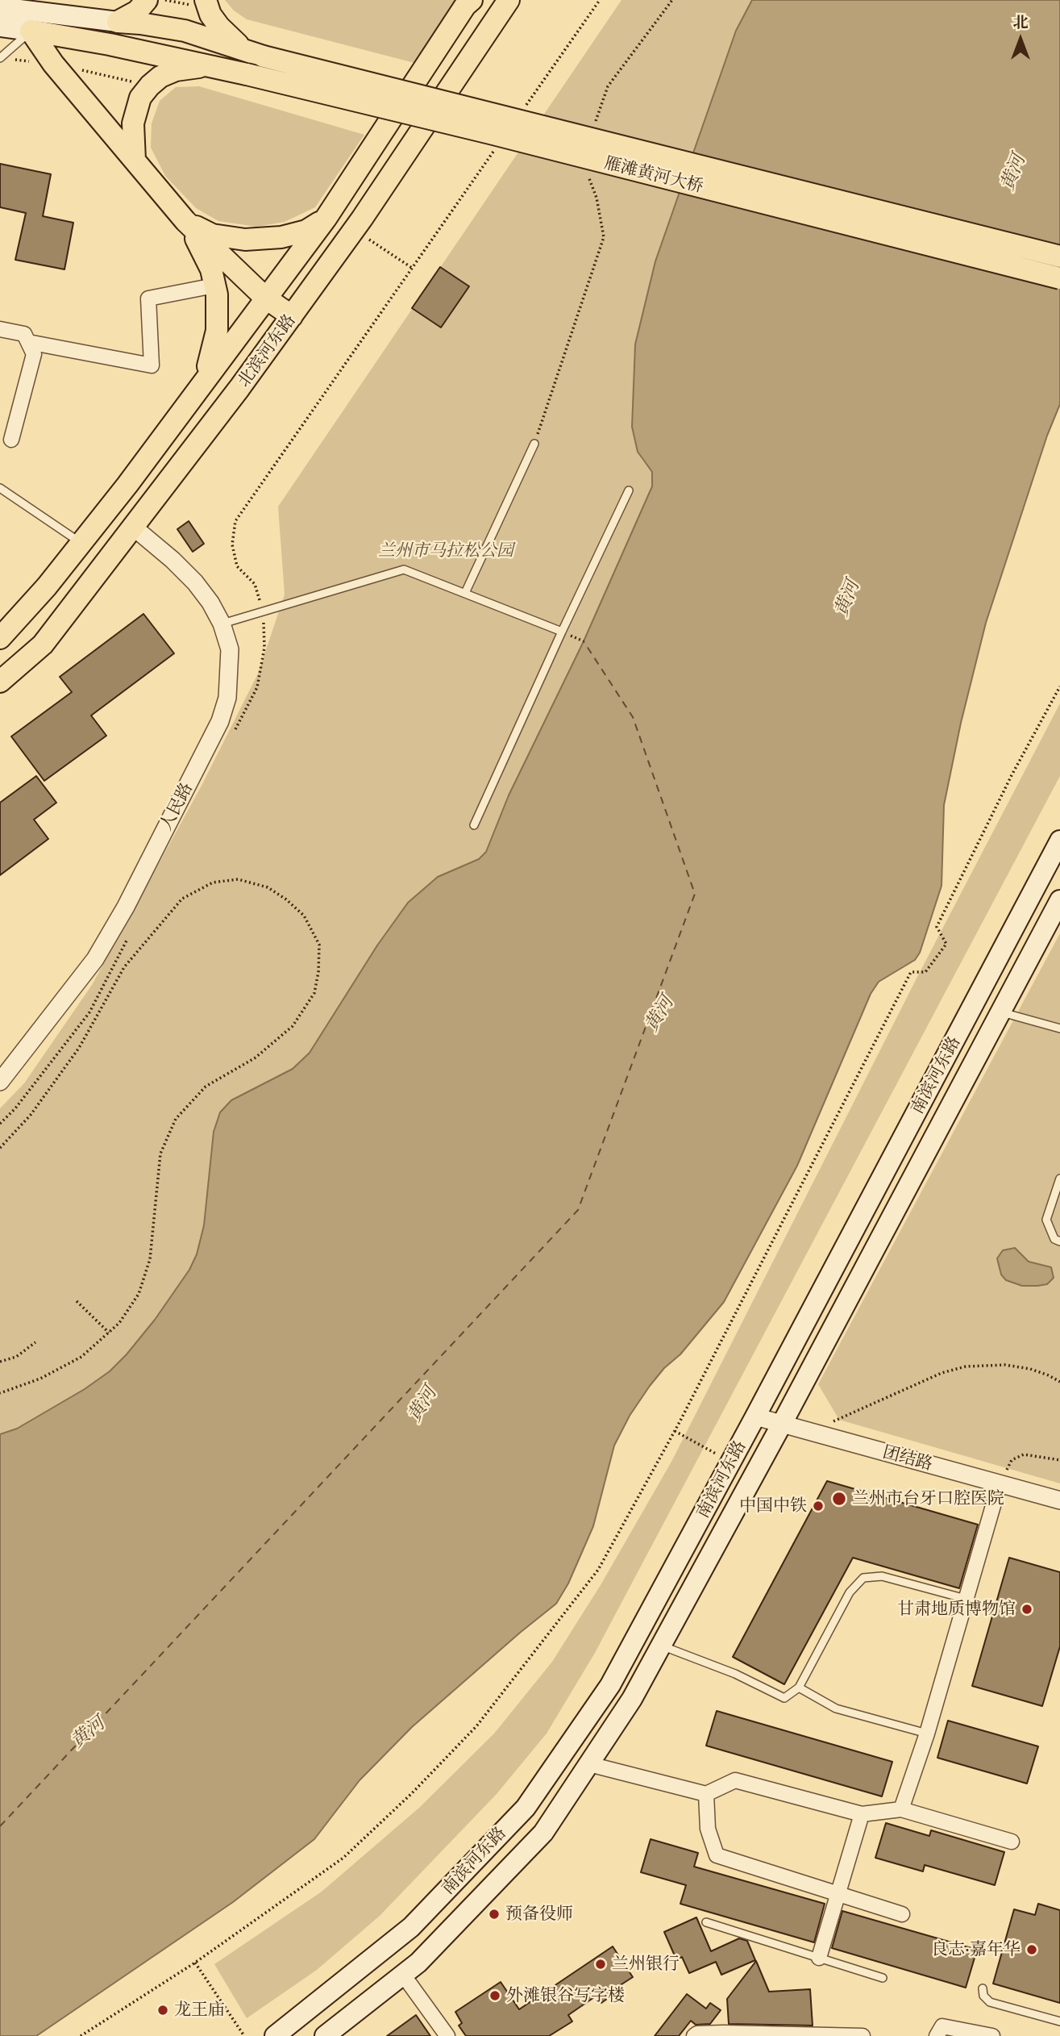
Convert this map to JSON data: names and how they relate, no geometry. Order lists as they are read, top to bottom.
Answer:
{
  "streets": {
    "main road": ["雁滩黄河大桥", "北滨河东路", "南滨河东路"],
    "street": ["人民路", "团结路"]
  },
  "crossings": [
    ["北滨河东路", "人民路"],
    ["南滨河东路", "团结路"]
  ],
  "water": ["黄河"],
  "parks": ["兰州市马拉松公园"],
  "places": [
    "兰州市台牙口腔医院",
    "中国中铁",
    "甘肃地质博物馆",
    "预备役师",
    "良志·嘉年华",
    "兰州银行",
    "外滩银谷写字楼",
    "龙王庙"
  ],
  "north": "top"
}
